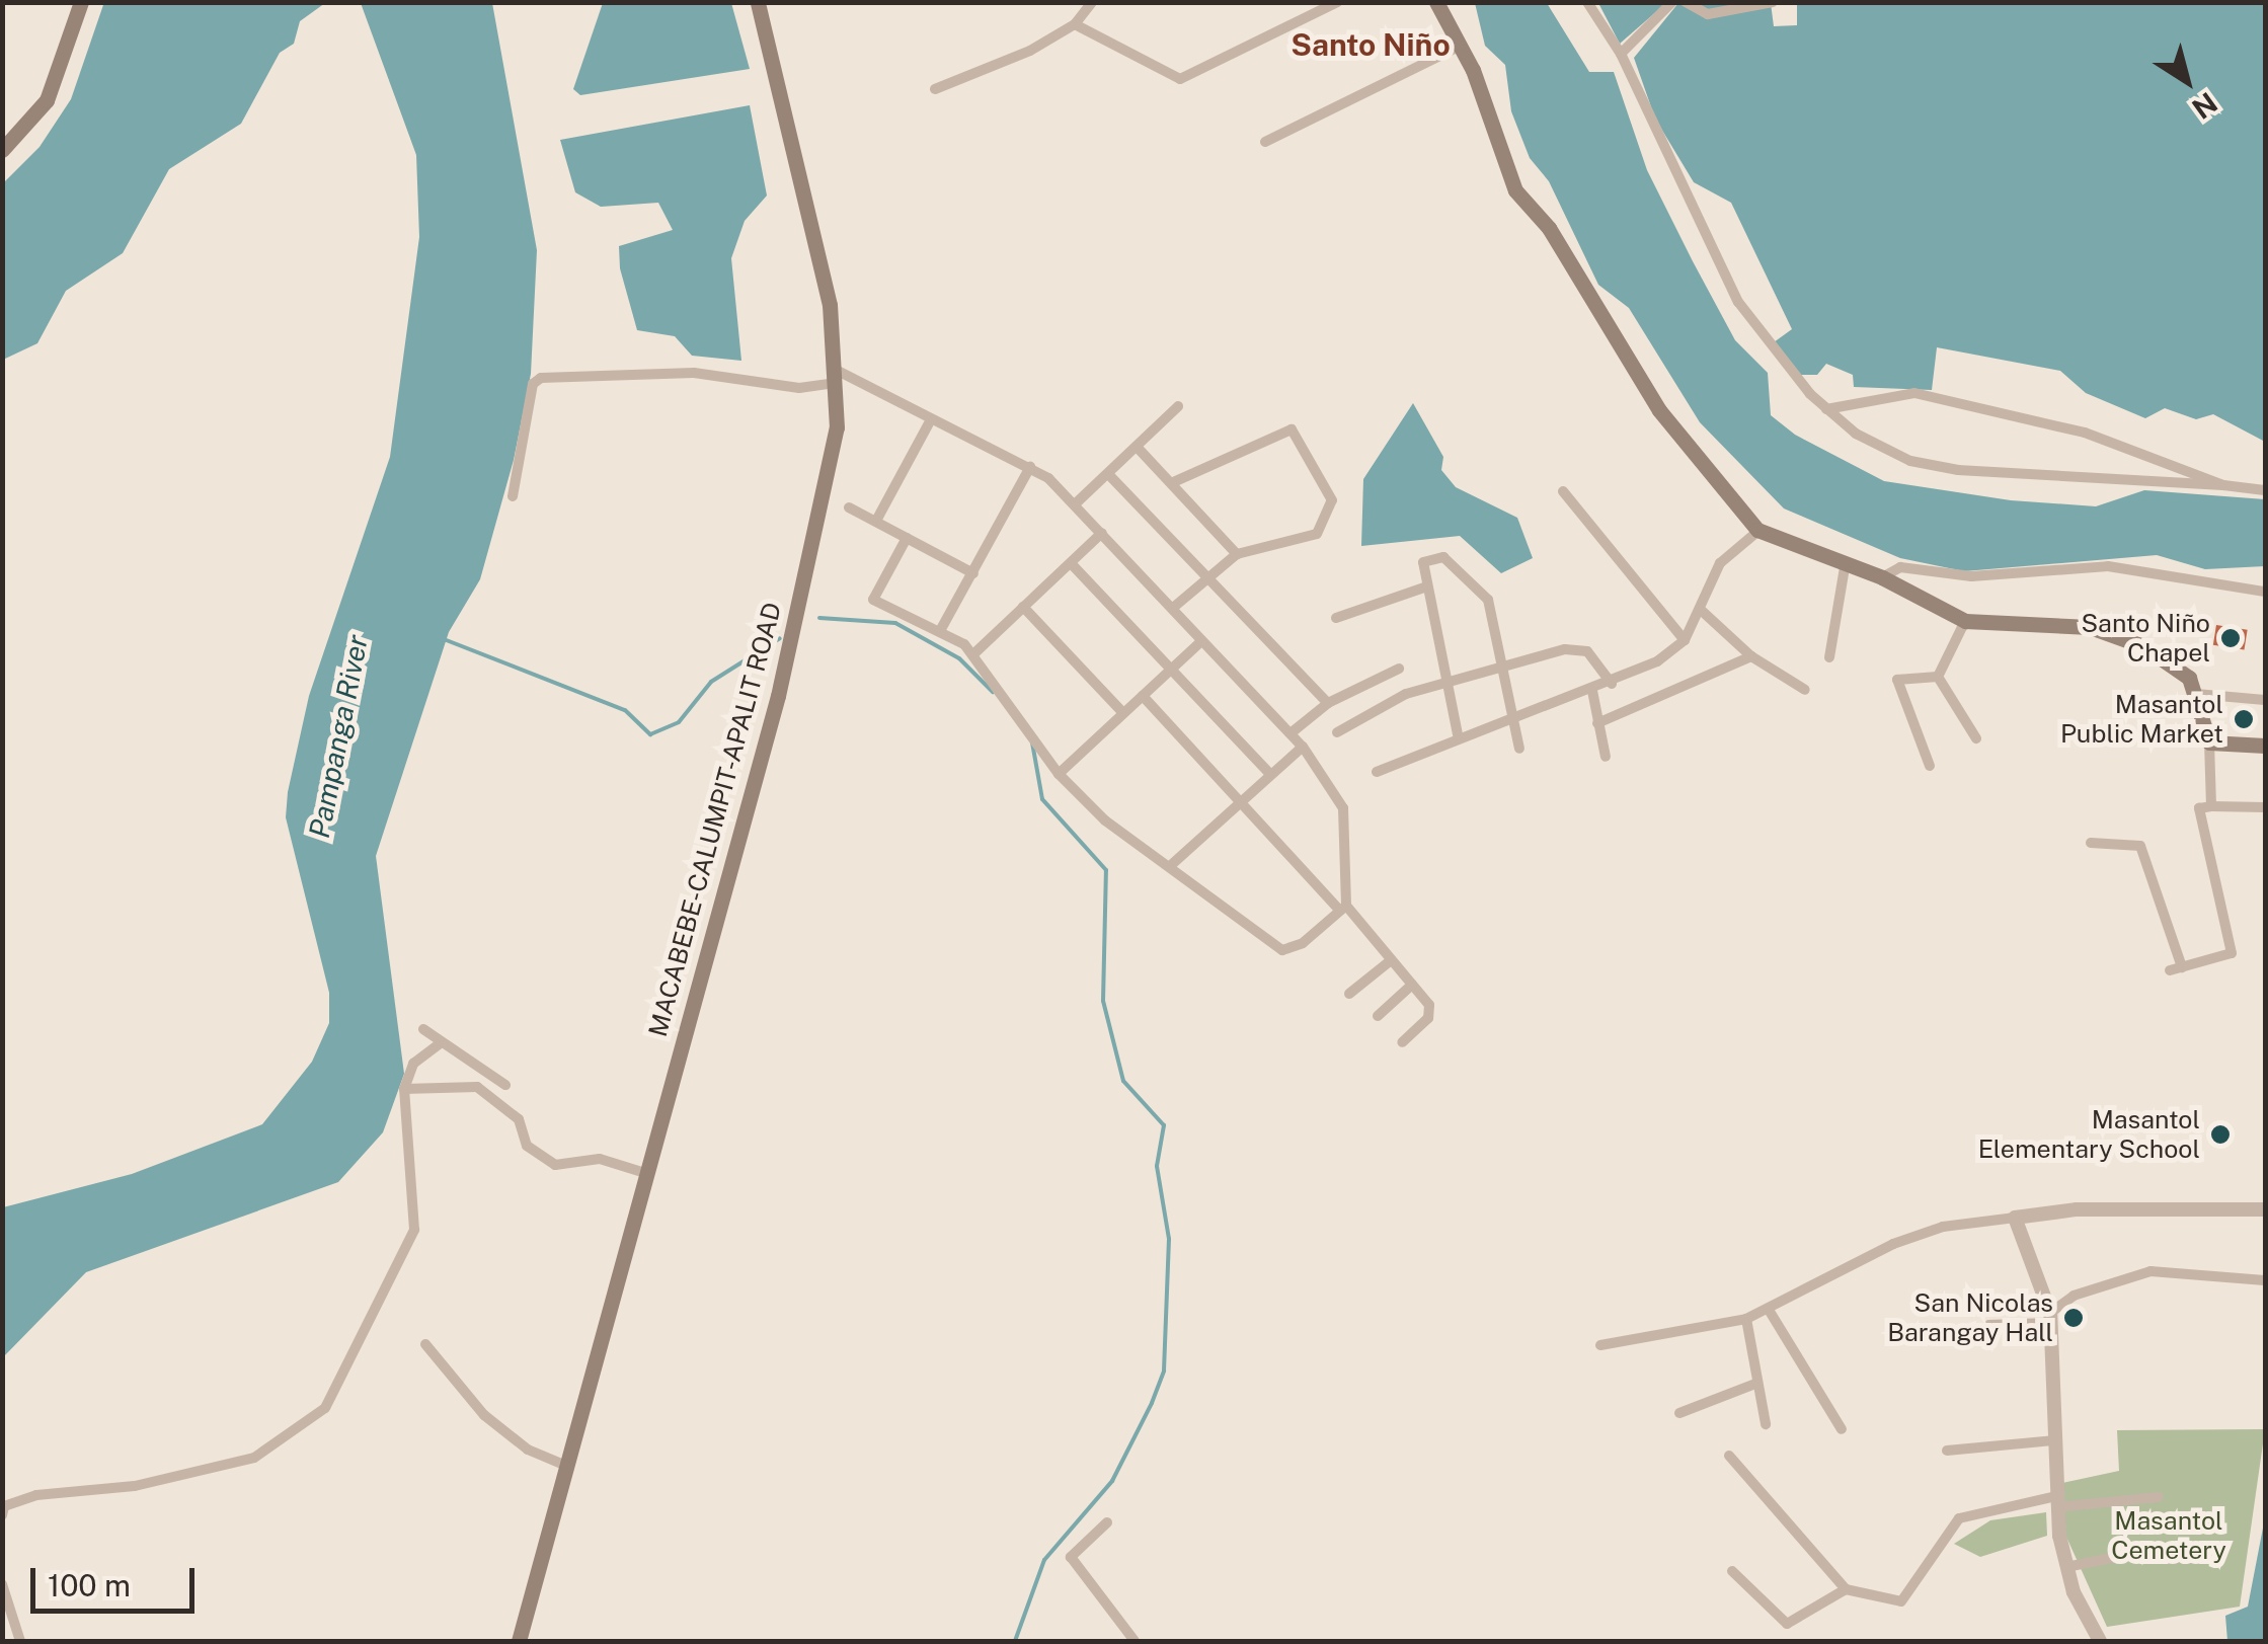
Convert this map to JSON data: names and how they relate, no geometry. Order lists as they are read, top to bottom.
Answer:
{
  "streets": {
    "main road": ["MACABEBE-CALUMPIT-APALIT ROAD"]
  },
  "districts": ["Santo Niño"],
  "water": ["Pampanga River"],
  "parks": ["Masantol Cemetery"],
  "places": [
    "Santo Niño Chapel",
    "Masantol Public Market",
    "Masantol Elementary School",
    "San Nicolas Barangay Hall"
  ],
  "scale_bar": "100 m",
  "north": "bottom right"
}
